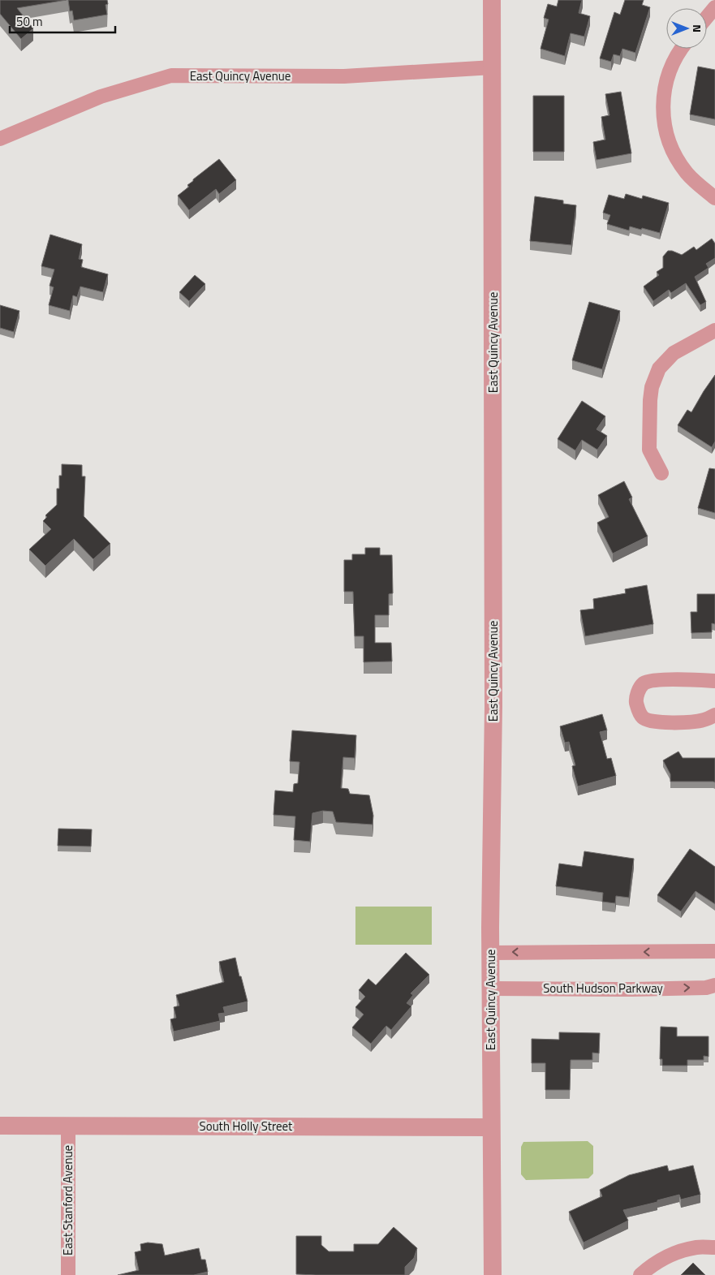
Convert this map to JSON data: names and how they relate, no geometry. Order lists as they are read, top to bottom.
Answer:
{
  "streets": {
    "street": [
      "East Quincy Avenue",
      "South Hudson Parkway",
      "South Holly Street",
      "East Stanford Avenue"
    ]
  },
  "crossings": [
    ["East Quincy Avenue", "South Hudson Parkway"],
    ["East Quincy Avenue", "South Holly Street"],
    ["South Holly Street", "East Stanford Avenue"]
  ],
  "scale_bar": "50 m",
  "north": "right"
}
